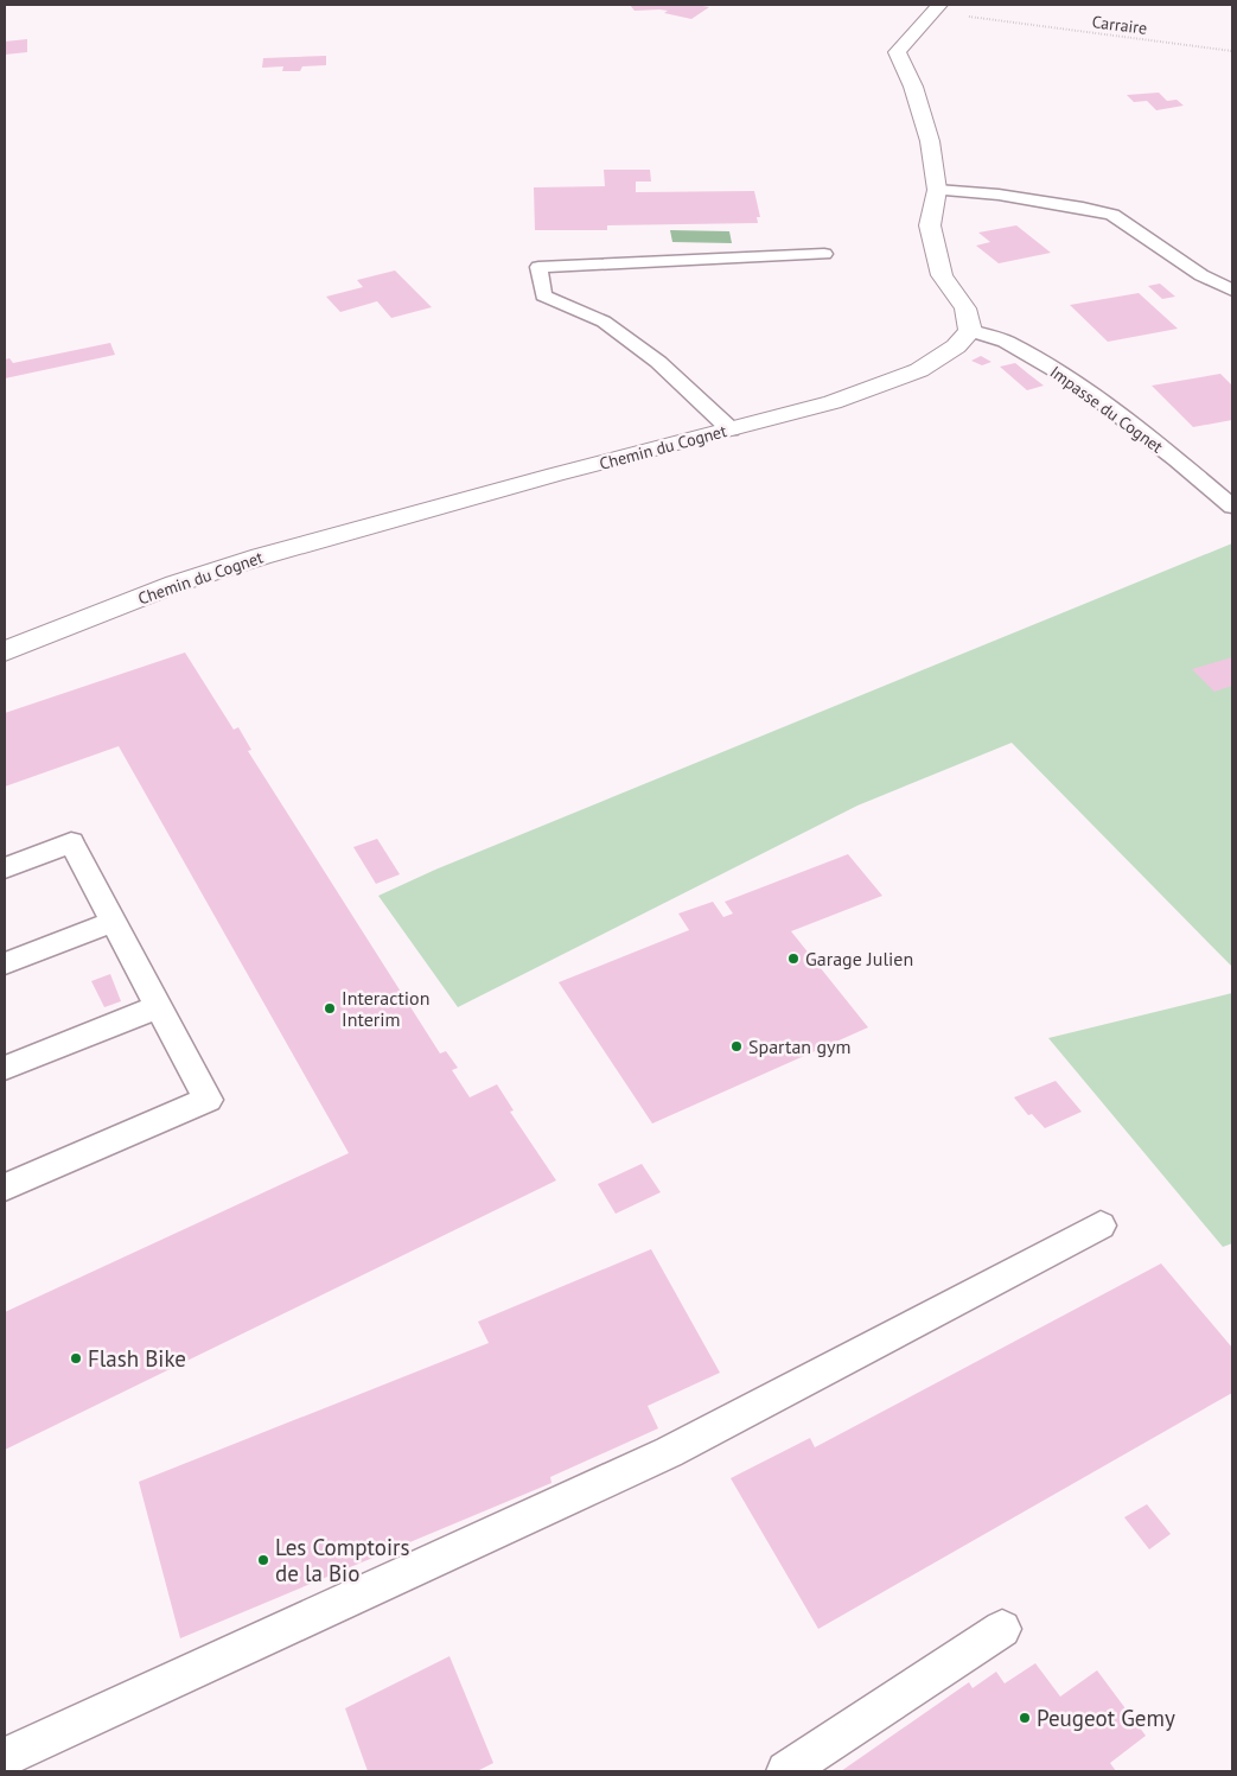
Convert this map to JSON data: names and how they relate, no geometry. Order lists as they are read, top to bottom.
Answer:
{
  "streets": {
    "street": ["Chemin du Cognet"],
    "lane": ["Impasse du Cognet"],
    "path": ["Carraire"]
  },
  "crossings": [
    ["Impasse du Cognet", "Chemin du Cognet"]
  ],
  "places": [
    "Garage Julien",
    "Interaction Interim",
    "Spartan gym",
    "Flash Bike",
    "Les Comptoirs de la Bio",
    "Peugeot Gemy"
  ]
}
